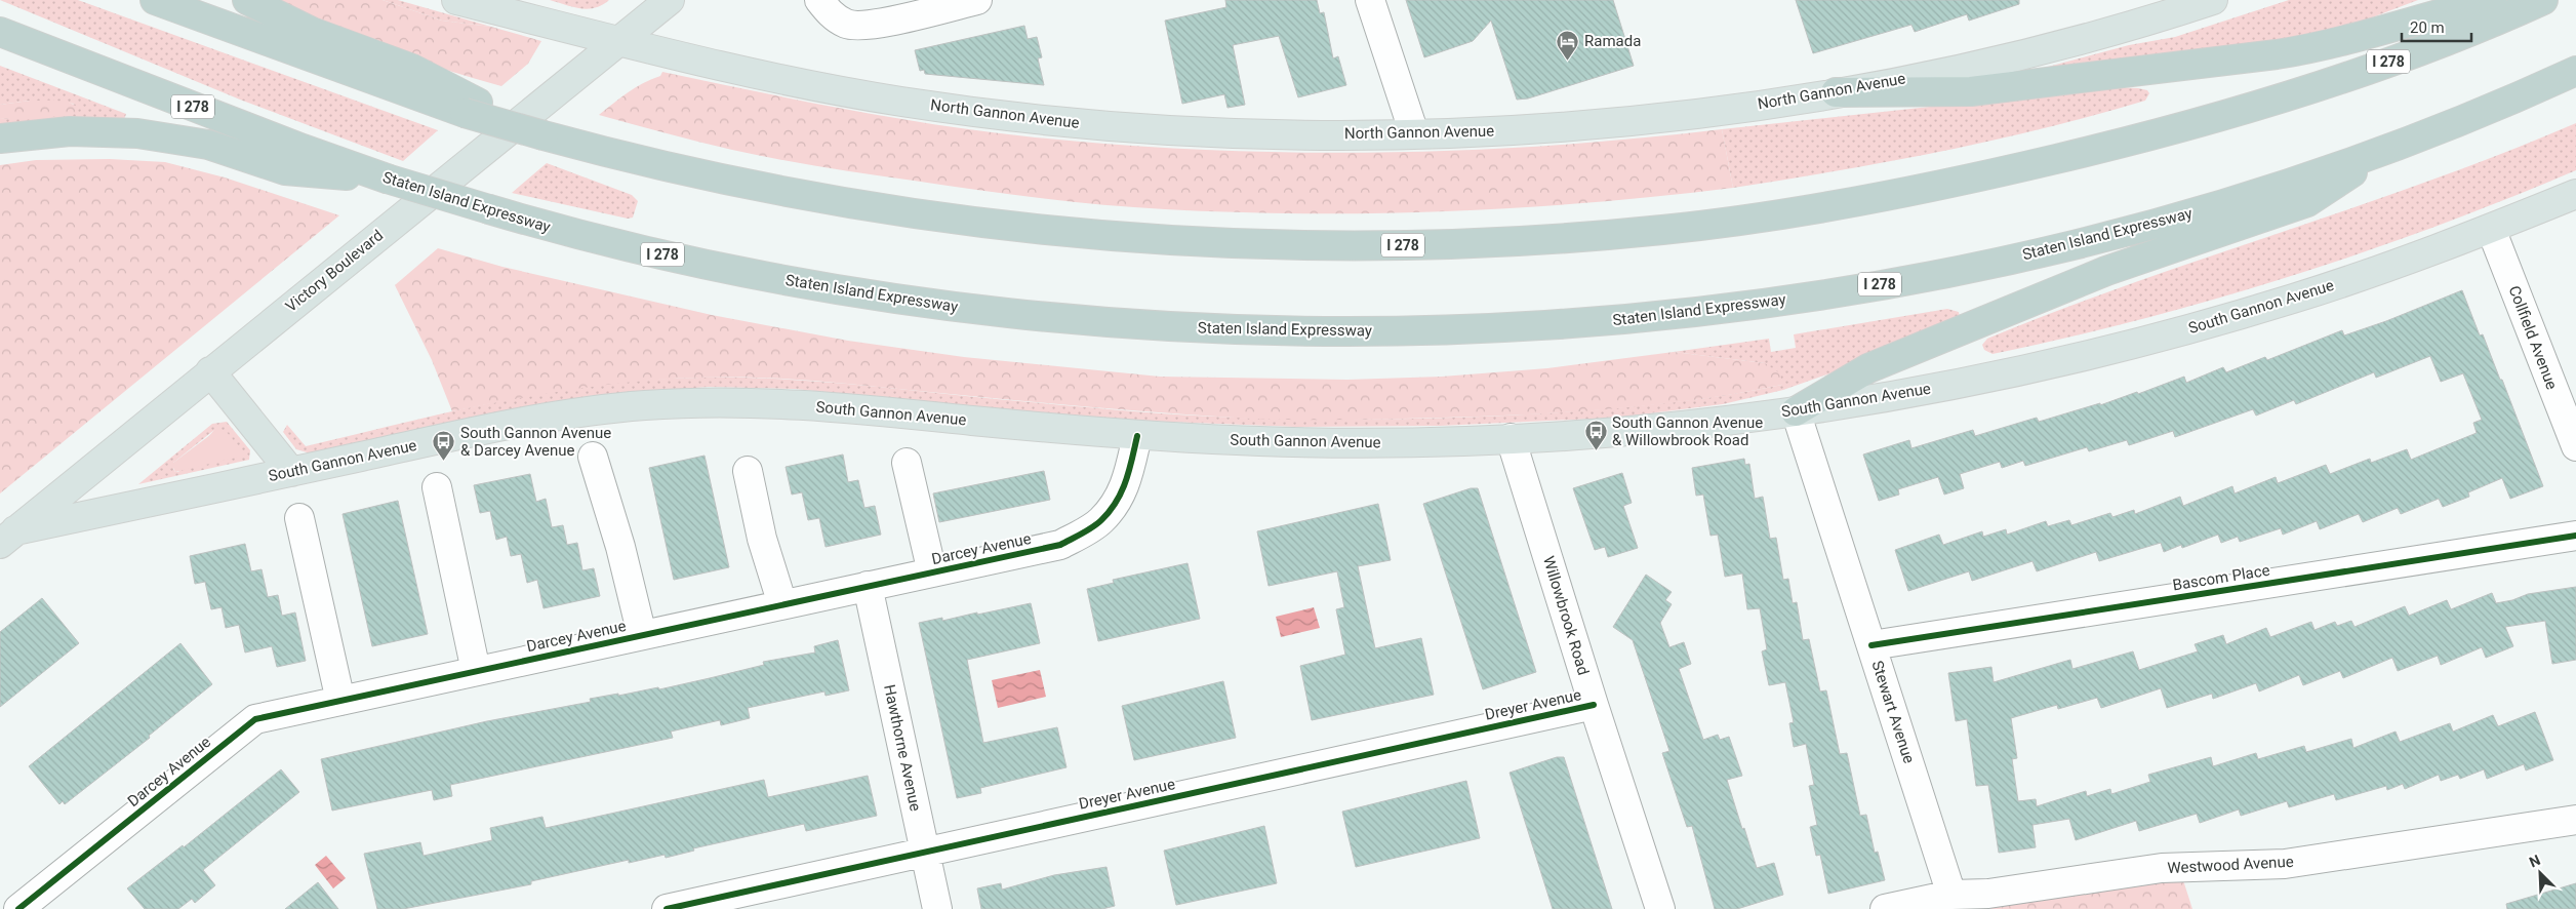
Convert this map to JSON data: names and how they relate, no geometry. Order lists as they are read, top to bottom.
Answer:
{
  "streets": {
    "highway": ["I 278", "Staten Island Expressway"],
    "main road": ["North Gannon Avenue", "Victory Boulevard", "South Gannon Avenue"],
    "street": [
      "Collfield Avenue",
      "Darcey Avenue",
      "Bascom Place",
      "Willowbrook Road",
      "Dreyer Avenue",
      "Stewart Avenue",
      "Hawthorne Avenue",
      "Westwood Avenue"
    ]
  },
  "crossings": [
    ["North Gannon Avenue", "Victory Boulevard"],
    ["Victory Boulevard", "South Gannon Avenue"],
    ["South Gannon Avenue", "Collfield Avenue"],
    ["South Gannon Avenue", "Darcey Avenue"],
    ["South Gannon Avenue", "Willowbrook Road"],
    ["South Gannon Avenue", "Stewart Avenue"],
    ["Darcey Avenue", "Hawthorne Avenue"],
    ["Bascom Place", "Stewart Avenue"],
    ["Willowbrook Road", "Dreyer Avenue"],
    ["Dreyer Avenue", "Hawthorne Avenue"],
    ["Stewart Avenue", "Westwood Avenue"]
  ],
  "places": {
    "hotel": ["Ramada"],
    "bus stop": ["South Gannon Avenue & Willowbrook Road", "South Gannon Avenue & Darcey Avenue"]
  },
  "scale_bar": "20 m",
  "north": "top left"
}
